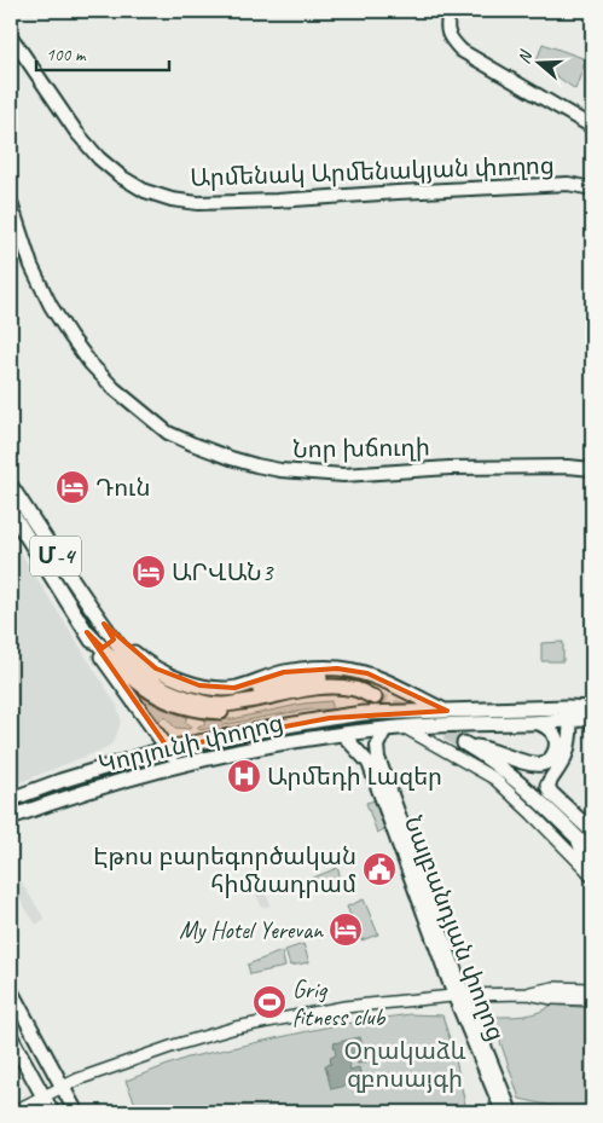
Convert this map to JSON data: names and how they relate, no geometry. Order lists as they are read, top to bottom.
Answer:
{
  "streets": {
    "main road": [
      "Արմենակ Արմենակյան փողոց",
      "Նոր խճուղի",
      "Մ-4",
      "Կորյունի փողոց",
      "Նալբանդյան փողոց"
    ]
  },
  "crossings": [
    ["Կորյունի փողոց", "Նալբանդյան փողոց"]
  ],
  "parks": ["Օղակաձև զբոսայգի"],
  "places": {
    "hotel": ["Դուն", "ԱՐՎԱՆ3", "My Hotel Yerevan"],
    "hospital": ["Արմեդի Լազեր"],
    "public building": ["Էթոս բարեգործական հիմնադրամ"],
    "sports": ["Grig fitness club"]
  },
  "scale_bar": "100 m",
  "north": "left"
}
